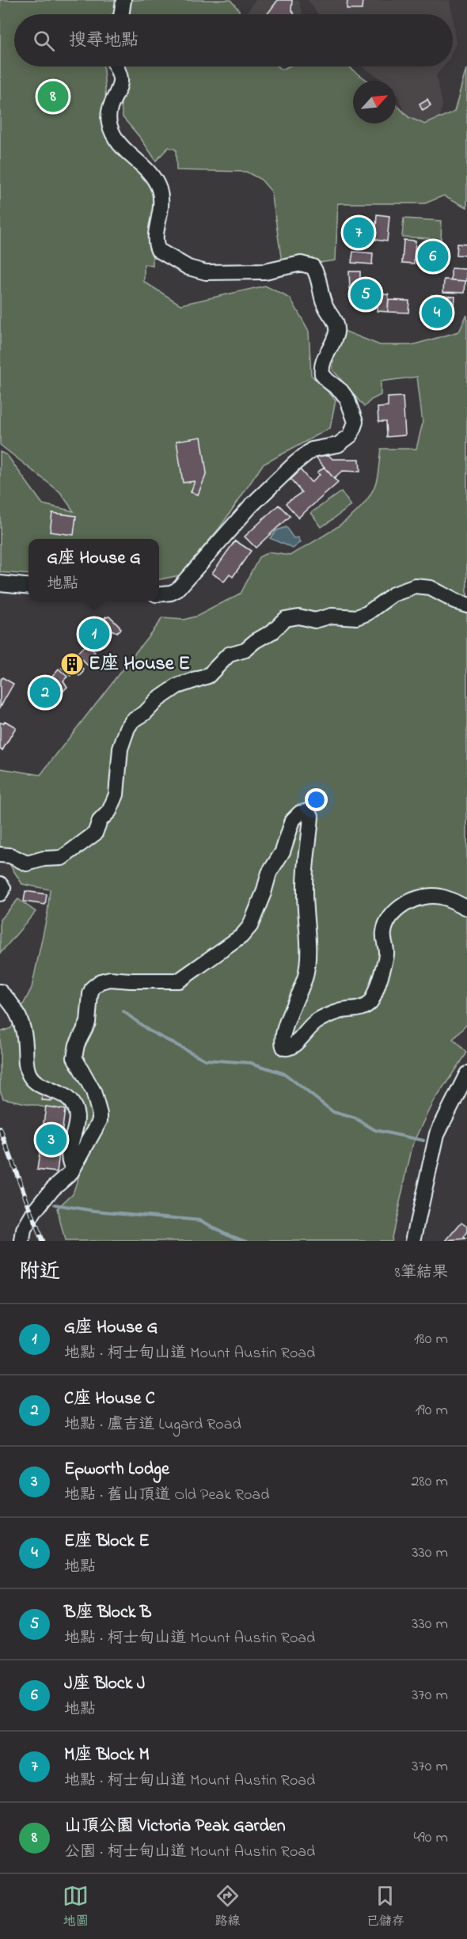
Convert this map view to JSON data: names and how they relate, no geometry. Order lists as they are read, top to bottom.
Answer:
{
  "places": {
    "building": ["E座 House E"]
  },
  "north": "top right",
  "page": {
    "search": "搜尋地點",
    "pins": [
      "8",
      "7",
      "6",
      "5",
      "4",
      "1",
      "2",
      "3"
    ],
    "popup": ["G座 House G", "地點"],
    "heading": ["附近", "8筆結果"],
    "list": [
      {
        "mark": "1",
        "name": "G座 House G",
        "note": "地點 · 柯士甸山道 Mount Austin Road",
        "value": "180 m"
      },
      {
        "mark": "2",
        "name": "C座 House C",
        "note": "地點 · 盧吉道 Lugard Road",
        "value": "190 m"
      },
      {
        "mark": "3",
        "name": "Epworth Lodge",
        "note": "地點 · 舊山頂道 Old Peak Road",
        "value": "280 m"
      },
      {
        "mark": "4",
        "name": "E座 Block E",
        "note": "地點",
        "value": "330 m"
      },
      {
        "mark": "5",
        "name": "B座 Block B",
        "note": "地點 · 柯士甸山道 Mount Austin Road",
        "value": "330 m"
      },
      {
        "mark": "6",
        "name": "J座 Block J",
        "note": "地點",
        "value": "370 m"
      },
      {
        "mark": "7",
        "name": "M座 Block M",
        "note": "地點 · 柯士甸山道 Mount Austin Road",
        "value": "370 m"
      },
      {
        "mark": "8",
        "name": "山頂公園 Victoria Peak Garden",
        "note": "公園 · 柯士甸山道 Mount Austin Road",
        "value": "490 m"
      }
    ],
    "nav": ["地圖", "路線", "已儲存"]
  }
}
